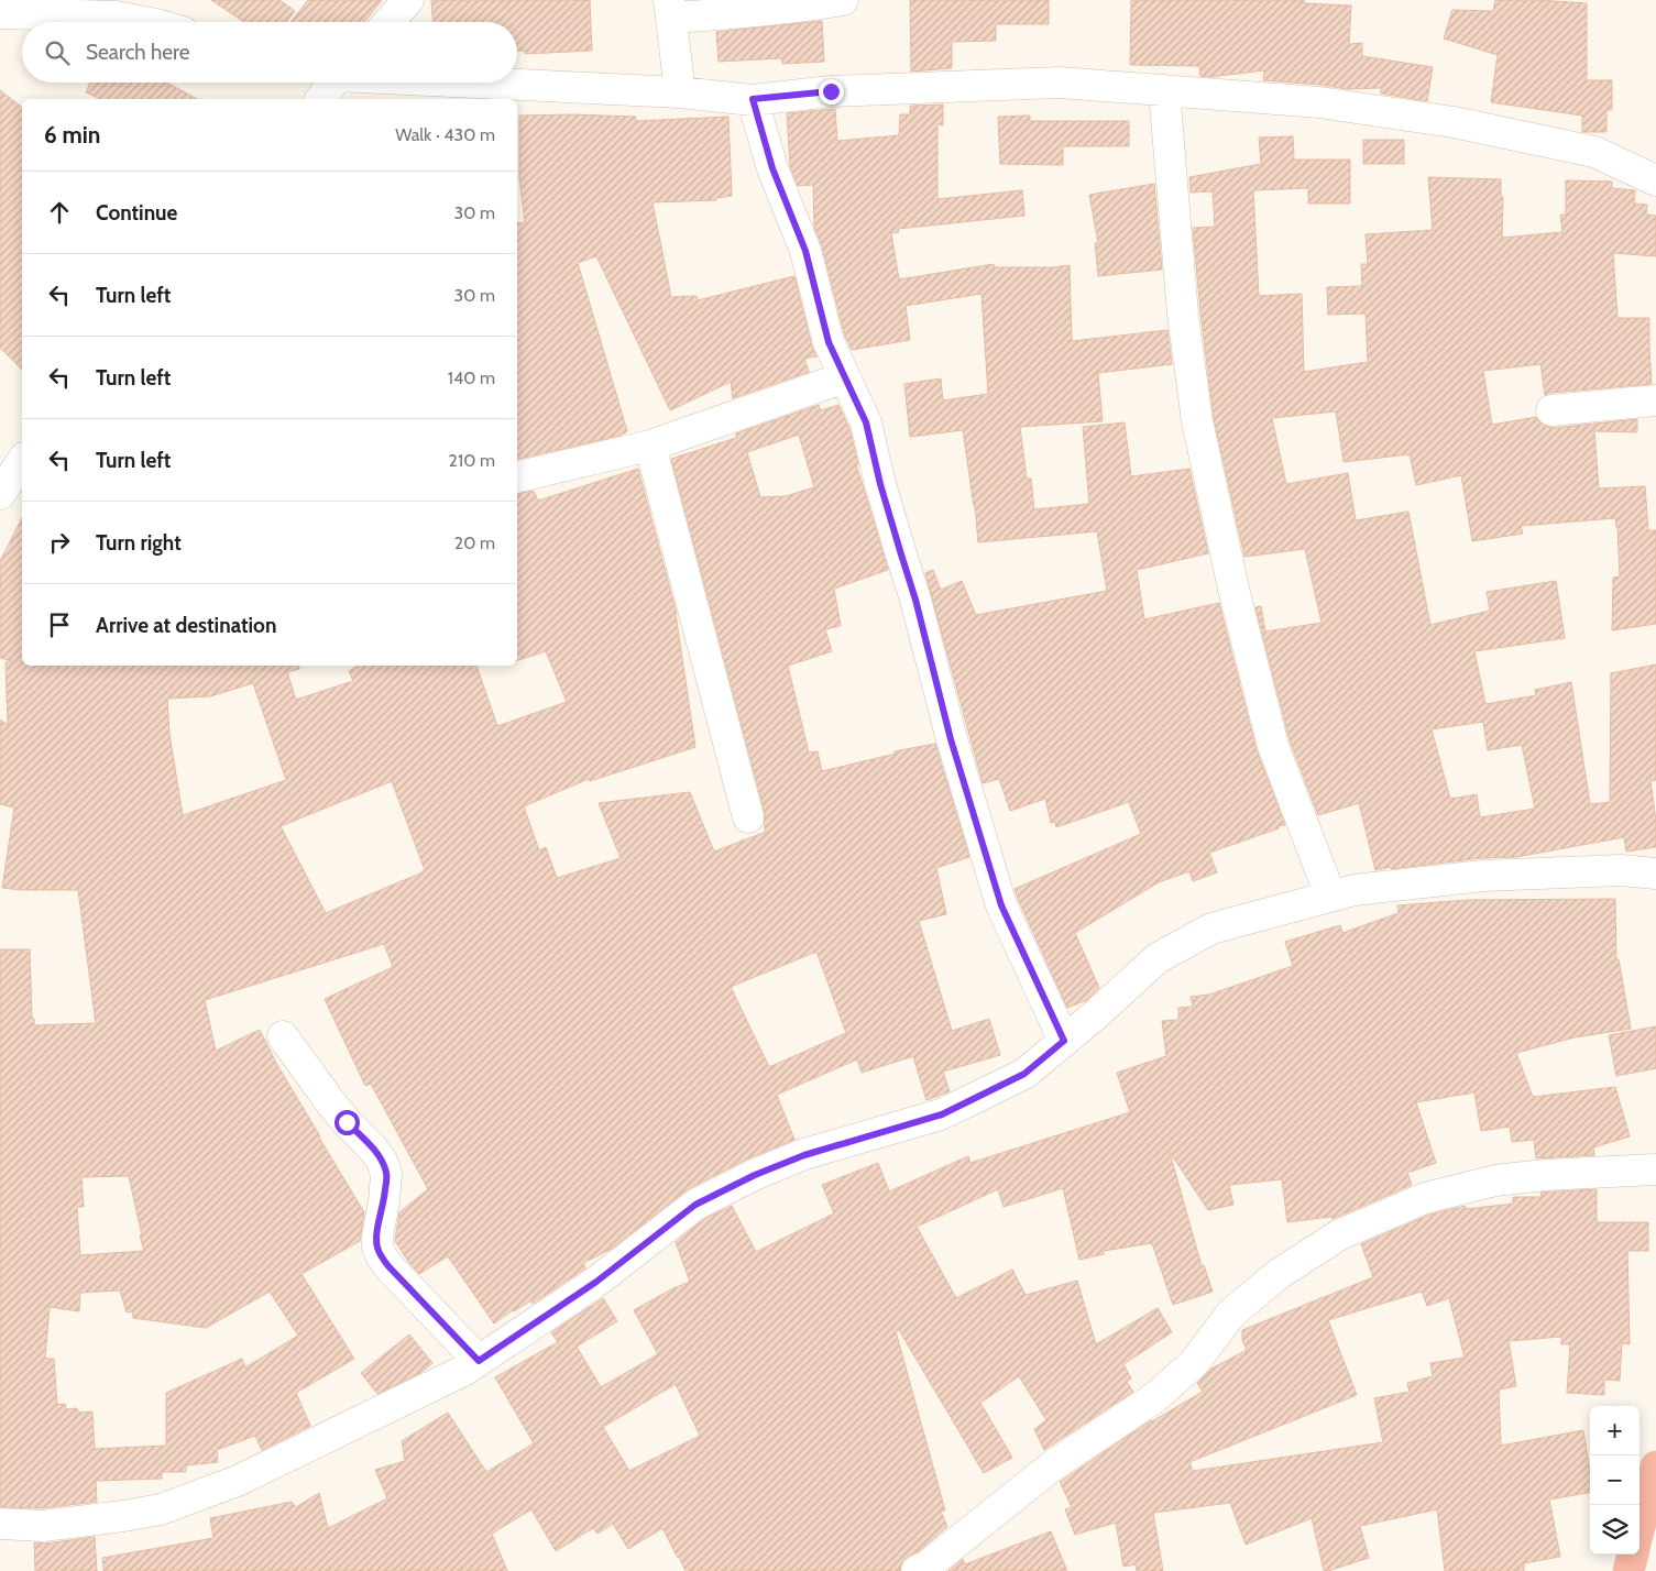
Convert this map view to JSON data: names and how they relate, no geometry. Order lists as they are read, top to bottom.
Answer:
{
  "page": {
    "search": "Search here",
    "heading": ["6 min", "Walk · 430 m"],
    "list": [
      ["Continue", "30 m"],
      ["Turn left", "30 m"],
      ["Turn left", "140 m"],
      ["Turn left", "210 m"],
      ["Turn right", "20 m"],
      "Arrive at destination"
    ],
    "map_buttons": ["+", "−"]
  }
}
